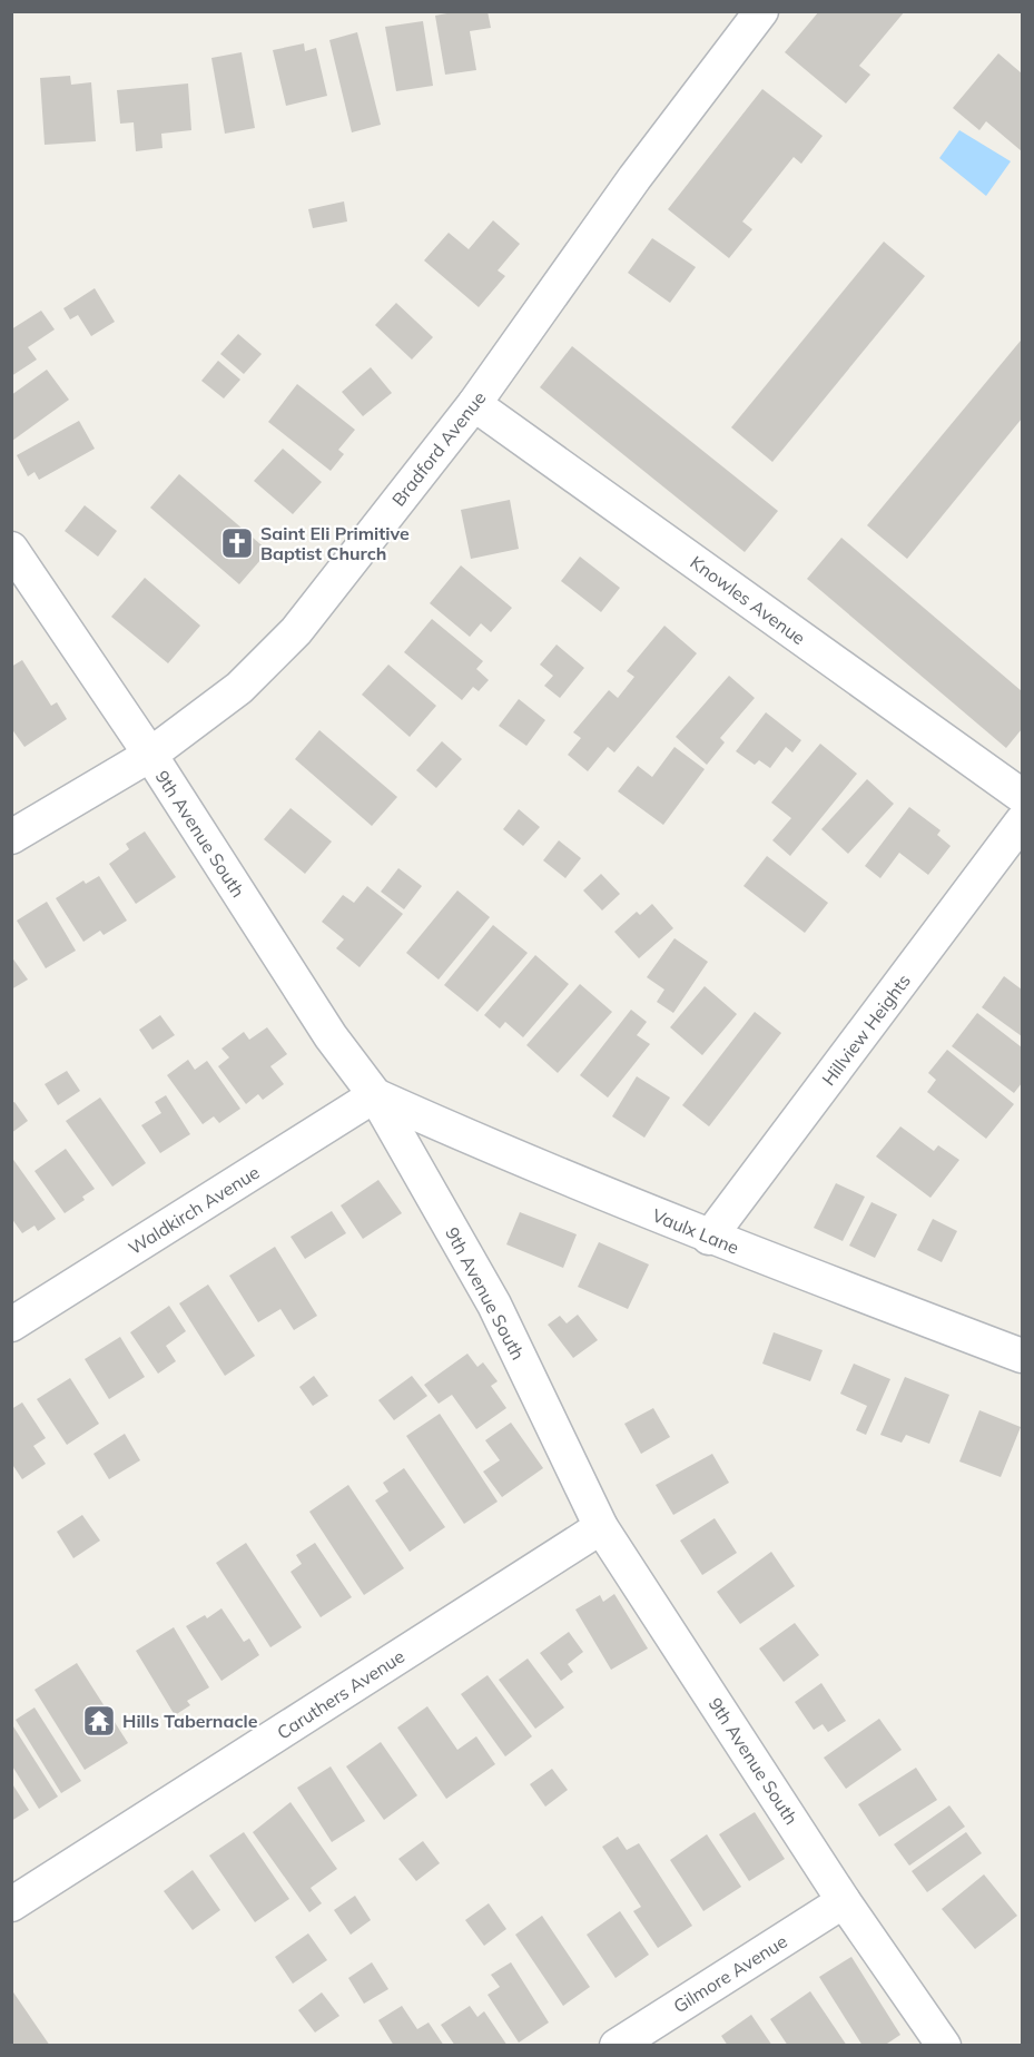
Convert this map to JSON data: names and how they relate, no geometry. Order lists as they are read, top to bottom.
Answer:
{
  "streets": {
    "street": [
      "Bradford Avenue",
      "Knowles Avenue",
      "9th Avenue South",
      "Hillview Heights",
      "Waldkirch Avenue",
      "Vaulx Lane",
      "Caruthers Avenue",
      "Gilmore Avenue"
    ]
  },
  "crossings": [
    ["Bradford Avenue", "Knowles Avenue"],
    ["Bradford Avenue", "9th Avenue South"],
    ["9th Avenue South", "Waldkirch Avenue"],
    ["9th Avenue South", "Vaulx Lane"],
    ["9th Avenue South", "Caruthers Avenue"],
    ["9th Avenue South", "Gilmore Avenue"],
    ["Hillview Heights", "Vaulx Lane"],
    ["Waldkirch Avenue", "Vaulx Lane"]
  ],
  "places": {
    "church": ["Saint Eli Primitive Baptist Church"],
    "temple": ["Hills Tabernacle"]
  }
}
